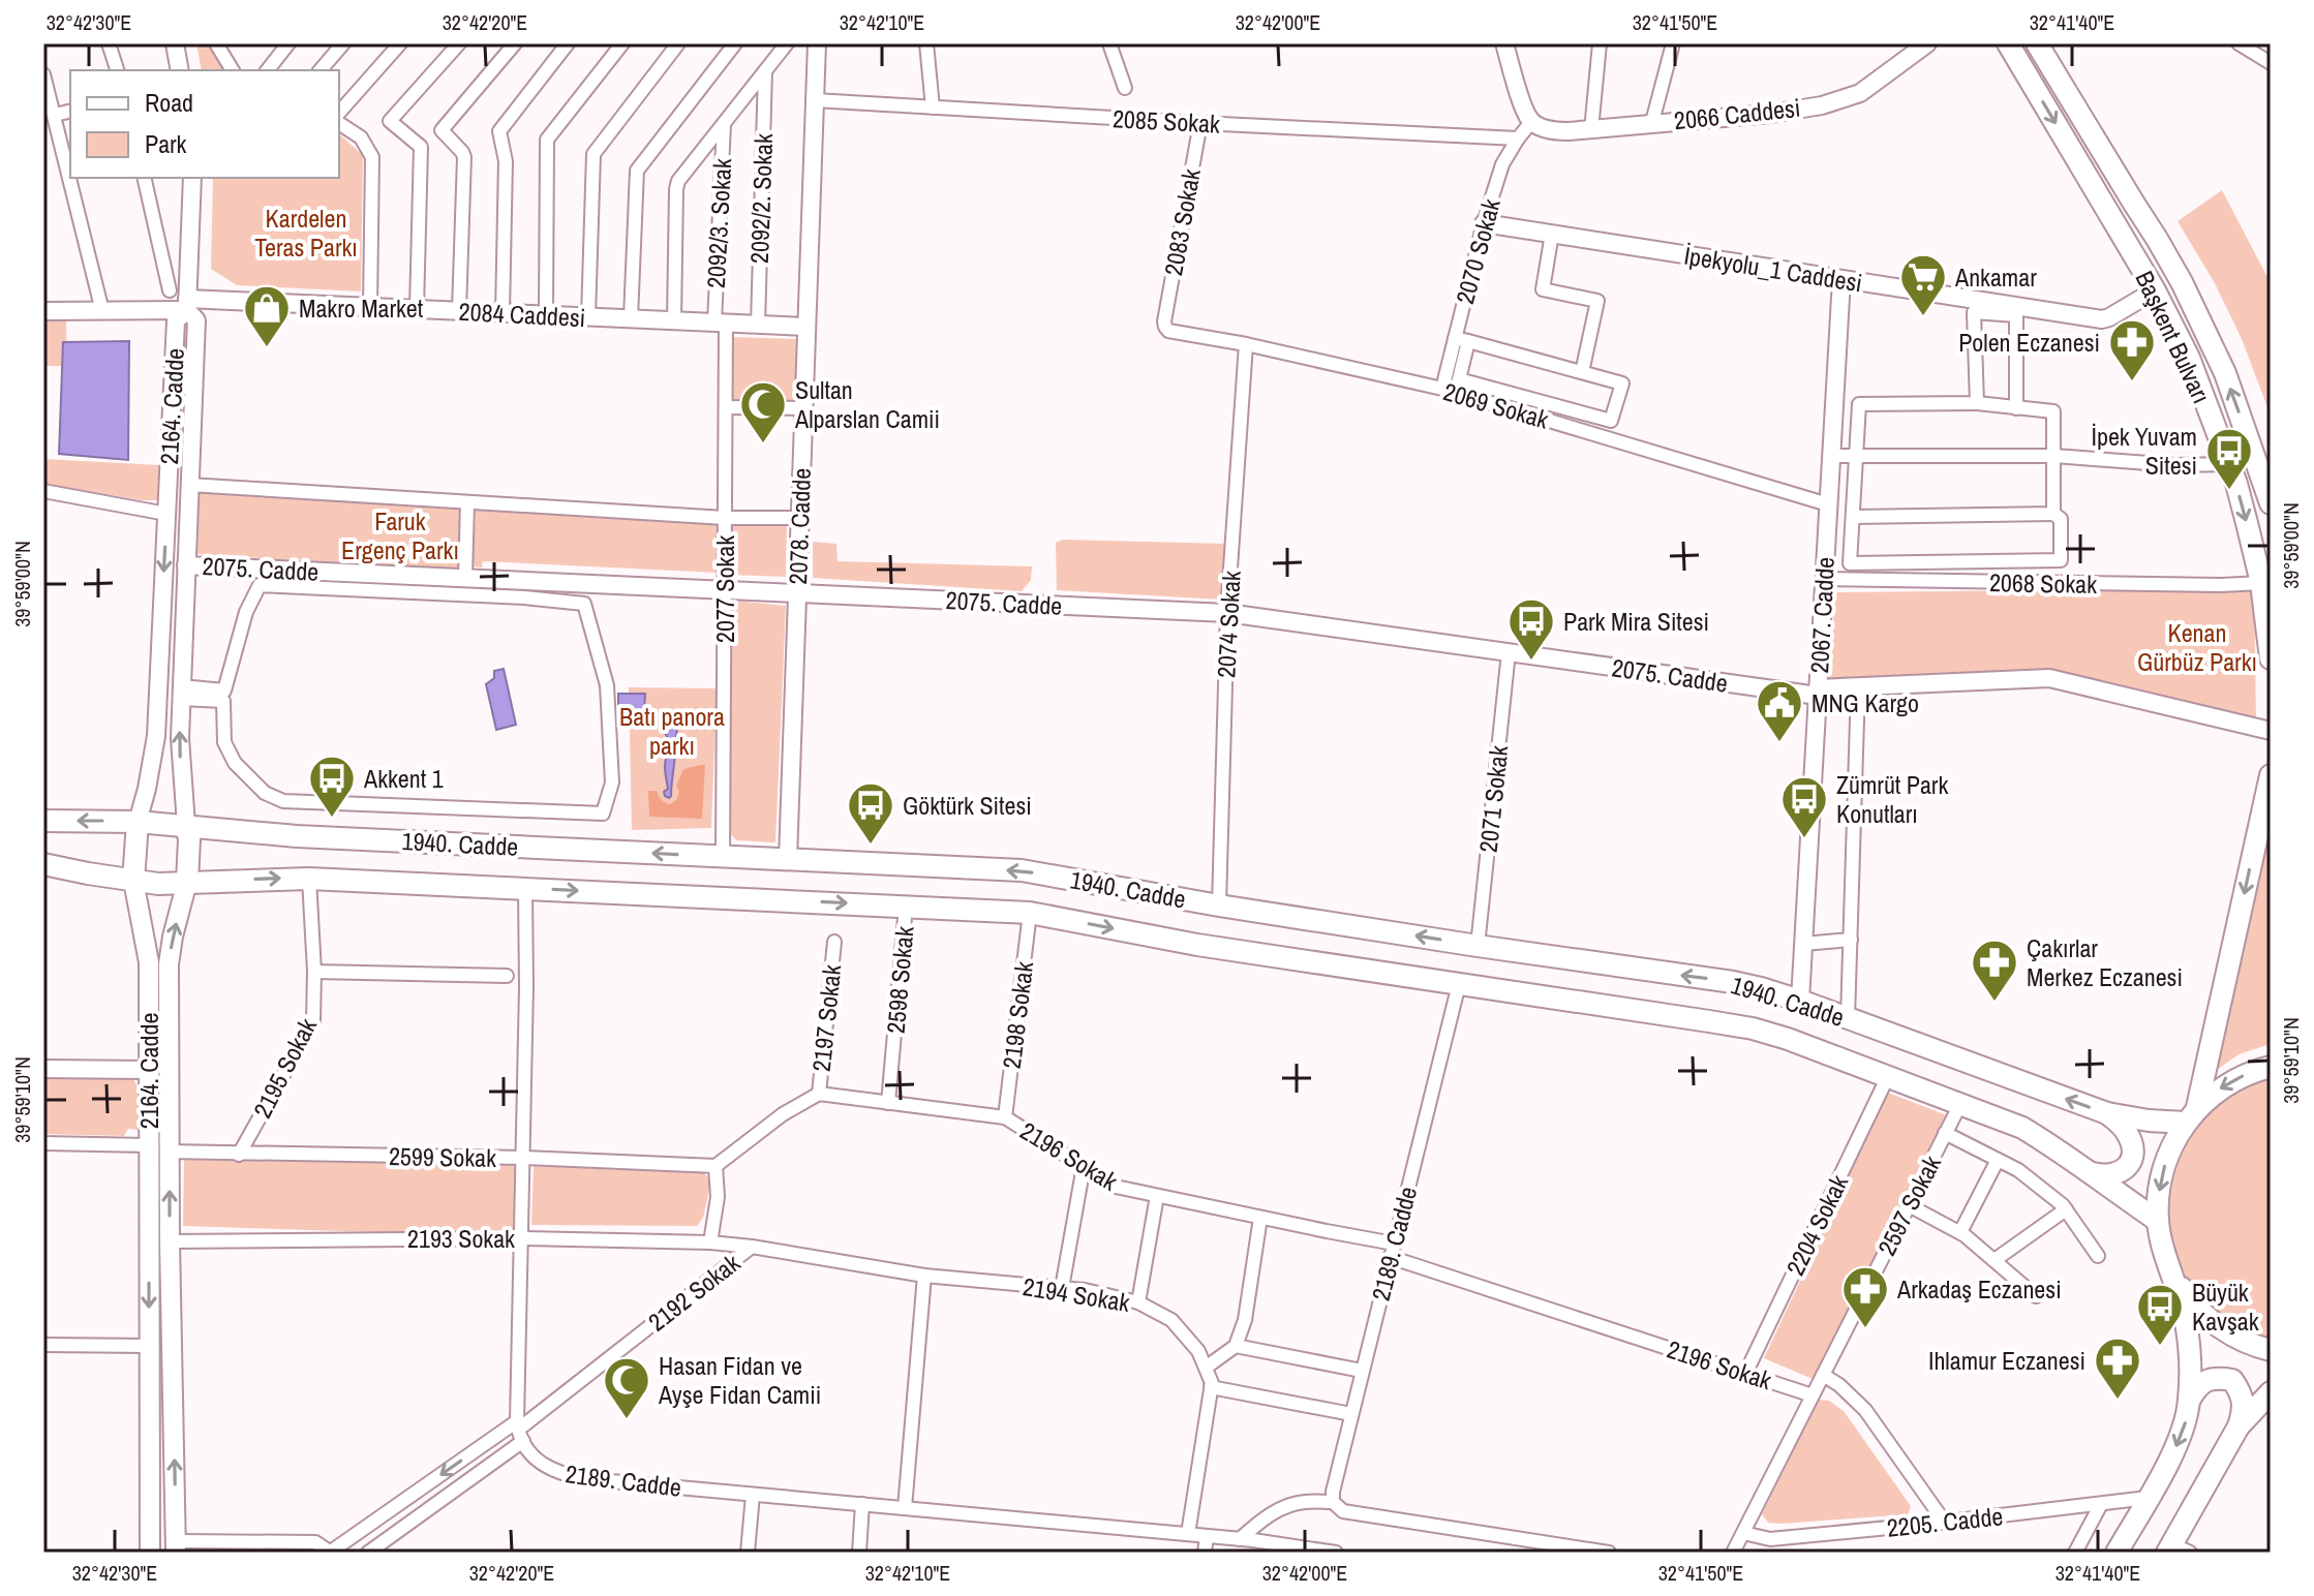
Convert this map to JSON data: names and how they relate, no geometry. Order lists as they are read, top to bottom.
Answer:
{
  "streets": {
    "main road": ["Başkent Bulvarı", "2164. Cadde", "1940. Cadde"],
    "street": [
      "2066 Caddesi",
      "2085 Sokak",
      "2092/2. Sokak",
      "2083 Sokak",
      "2092/3. Sokak",
      "2070 Sokak",
      "İpekyolu_1 Caddesi",
      "2084 Caddesi",
      "2069 Sokak",
      "2078. Cadde",
      "2075. Cadde",
      "2068 Sokak",
      "2077 Sokak",
      "2067. Cadde",
      "2074 Sokak",
      "2071 Sokak",
      "2598 Sokak",
      "2198 Sokak",
      "2197 Sokak",
      "2195 Sokak",
      "2196 Sokak",
      "2599 Sokak",
      "2597 Sokak",
      "2204 Sokak",
      "2193 Sokak",
      "2189. Cadde",
      "2192 Sokak",
      "2194 Sokak",
      "2205. Cadde"
    ]
  },
  "crossings": [
    ["2066 Caddesi", "2070 Sokak"],
    ["2085 Sokak", "2083 Sokak"],
    ["2085 Sokak", "2070 Sokak"],
    ["2085 Sokak", "2078. Cadde"],
    ["2092/2. Sokak", "2084 Caddesi"],
    ["2083 Sokak", "2069 Sokak"],
    ["2092/3. Sokak", "2084 Caddesi"],
    ["2092/3. Sokak", "2077 Sokak"],
    ["2070 Sokak", "İpekyolu_1 Caddesi"],
    ["2070 Sokak", "2069 Sokak"],
    ["İpekyolu_1 Caddesi", "Başkent Bulvarı"],
    ["İpekyolu_1 Caddesi", "2067. Cadde"],
    ["2084 Caddesi", "2164. Cadde"],
    ["2084 Caddesi", "2078. Cadde"],
    ["2084 Caddesi", "2077 Sokak"],
    ["Başkent Bulvarı", "2068 Sokak"],
    ["2069 Sokak", "2067. Cadde"],
    ["2069 Sokak", "2074 Sokak"],
    ["2164. Cadde", "2075. Cadde"],
    ["2164. Cadde", "1940. Cadde"],
    ["2164. Cadde", "2599 Sokak"],
    ["2164. Cadde", "2193 Sokak"],
    ["2078. Cadde", "2075. Cadde"],
    ["2078. Cadde", "1940. Cadde"],
    ["2075. Cadde", "2077 Sokak"],
    ["2075. Cadde", "2067. Cadde"],
    ["2075. Cadde", "2074 Sokak"],
    ["2075. Cadde", "2071 Sokak"],
    ["2068 Sokak", "2067. Cadde"],
    ["2077 Sokak", "1940. Cadde"],
    ["2067. Cadde", "1940. Cadde"],
    ["2074 Sokak", "1940. Cadde"],
    ["2071 Sokak", "1940. Cadde"],
    ["1940. Cadde", "2598 Sokak"],
    ["1940. Cadde", "2198 Sokak"],
    ["1940. Cadde", "2195 Sokak"],
    ["1940. Cadde", "2597 Sokak"],
    ["1940. Cadde", "2204 Sokak"],
    ["1940. Cadde", "2189. Cadde"],
    ["2598 Sokak", "2196 Sokak"],
    ["2198 Sokak", "2196 Sokak"],
    ["2197 Sokak", "2196 Sokak"],
    ["2195 Sokak", "2599 Sokak"],
    ["2196 Sokak", "2597 Sokak"],
    ["2196 Sokak", "2204 Sokak"],
    ["2196 Sokak", "2189. Cadde"],
    ["2597 Sokak", "2205. Cadde"],
    ["2193 Sokak", "2192 Sokak"],
    ["2193 Sokak", "2194 Sokak"],
    ["2189. Cadde", "2192 Sokak"],
    ["2189. Cadde", "2194 Sokak"],
    ["2192 Sokak", "2194 Sokak"]
  ],
  "parks": [
    "Kardelen Teras Parkı",
    "Faruk Ergenç Parkı",
    "Kenan Gürbüz Parkı",
    "Batı panora parkı"
  ],
  "places": {
    "supermarket": ["Ankamar"],
    "shop": ["Makro Market"],
    "pharmacy": [
      "Polen Eczanesi",
      "Çakırlar Merkez Eczanesi",
      "Arkadaş Eczanesi",
      "Ihlamur Eczanesi"
    ],
    "mosque": ["Sultan Alparslan Camii", "Hasan Fidan ve Ayşe Fidan Camii"],
    "bus stop": [
      "İpek Yuvam Sitesi",
      "Park Mira Sitesi",
      "Akkent 1",
      "Zümrüt Park Konutları",
      "Göktürk Sitesi",
      "Büyük Kavşak"
    ],
    "public building": ["MNG Kargo"]
  },
  "legend": ["Road", "Park"],
  "coordinates": [
    "32°42'30\"E",
    "32°42'20\"E",
    "32°42'10\"E",
    "32°42'00\"E",
    "32°41'50\"E",
    "32°41'40\"E",
    "39°59'00\"N",
    "39°59'10\"N"
  ]
}
